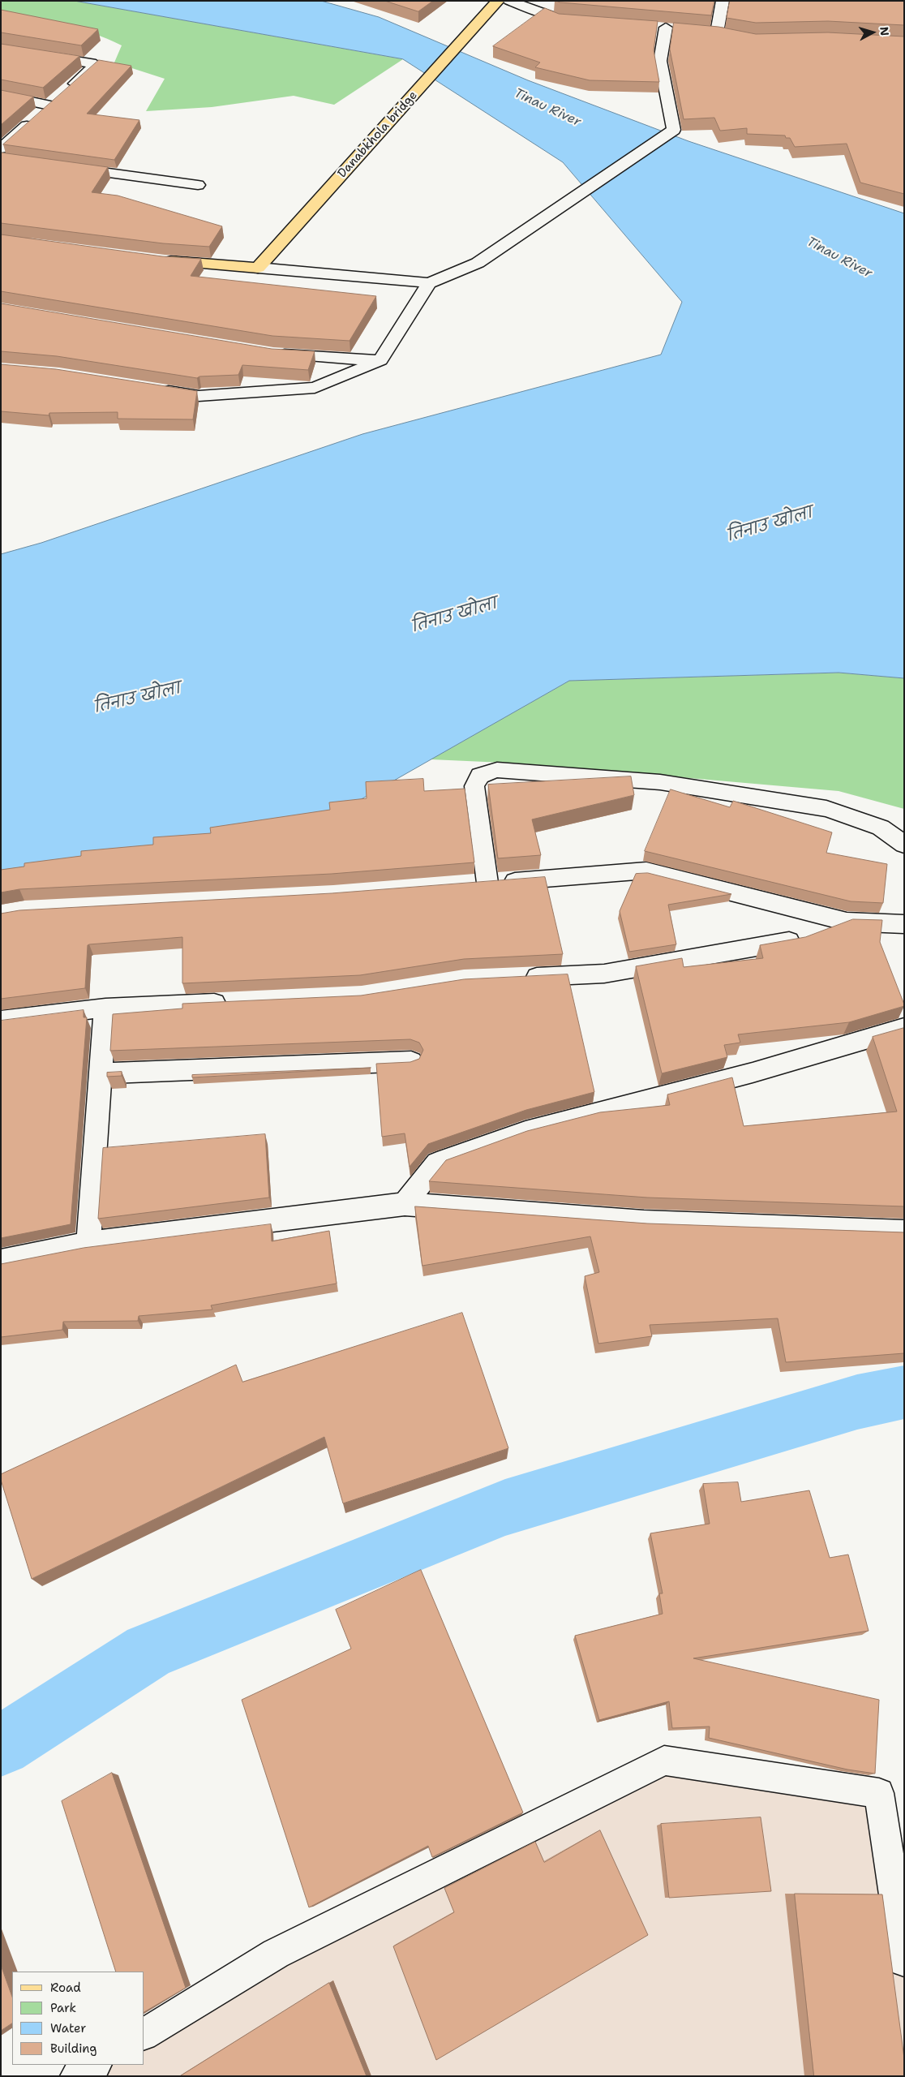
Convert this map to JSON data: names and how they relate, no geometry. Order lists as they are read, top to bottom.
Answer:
{
  "streets": {
    "main road": ["Danabkhola bridge"]
  },
  "water": ["Tinau River", "तिनाउ खोला"],
  "legend": [
    "Road",
    "Park",
    "Water",
    "Building"
  ],
  "north": "right"
}
